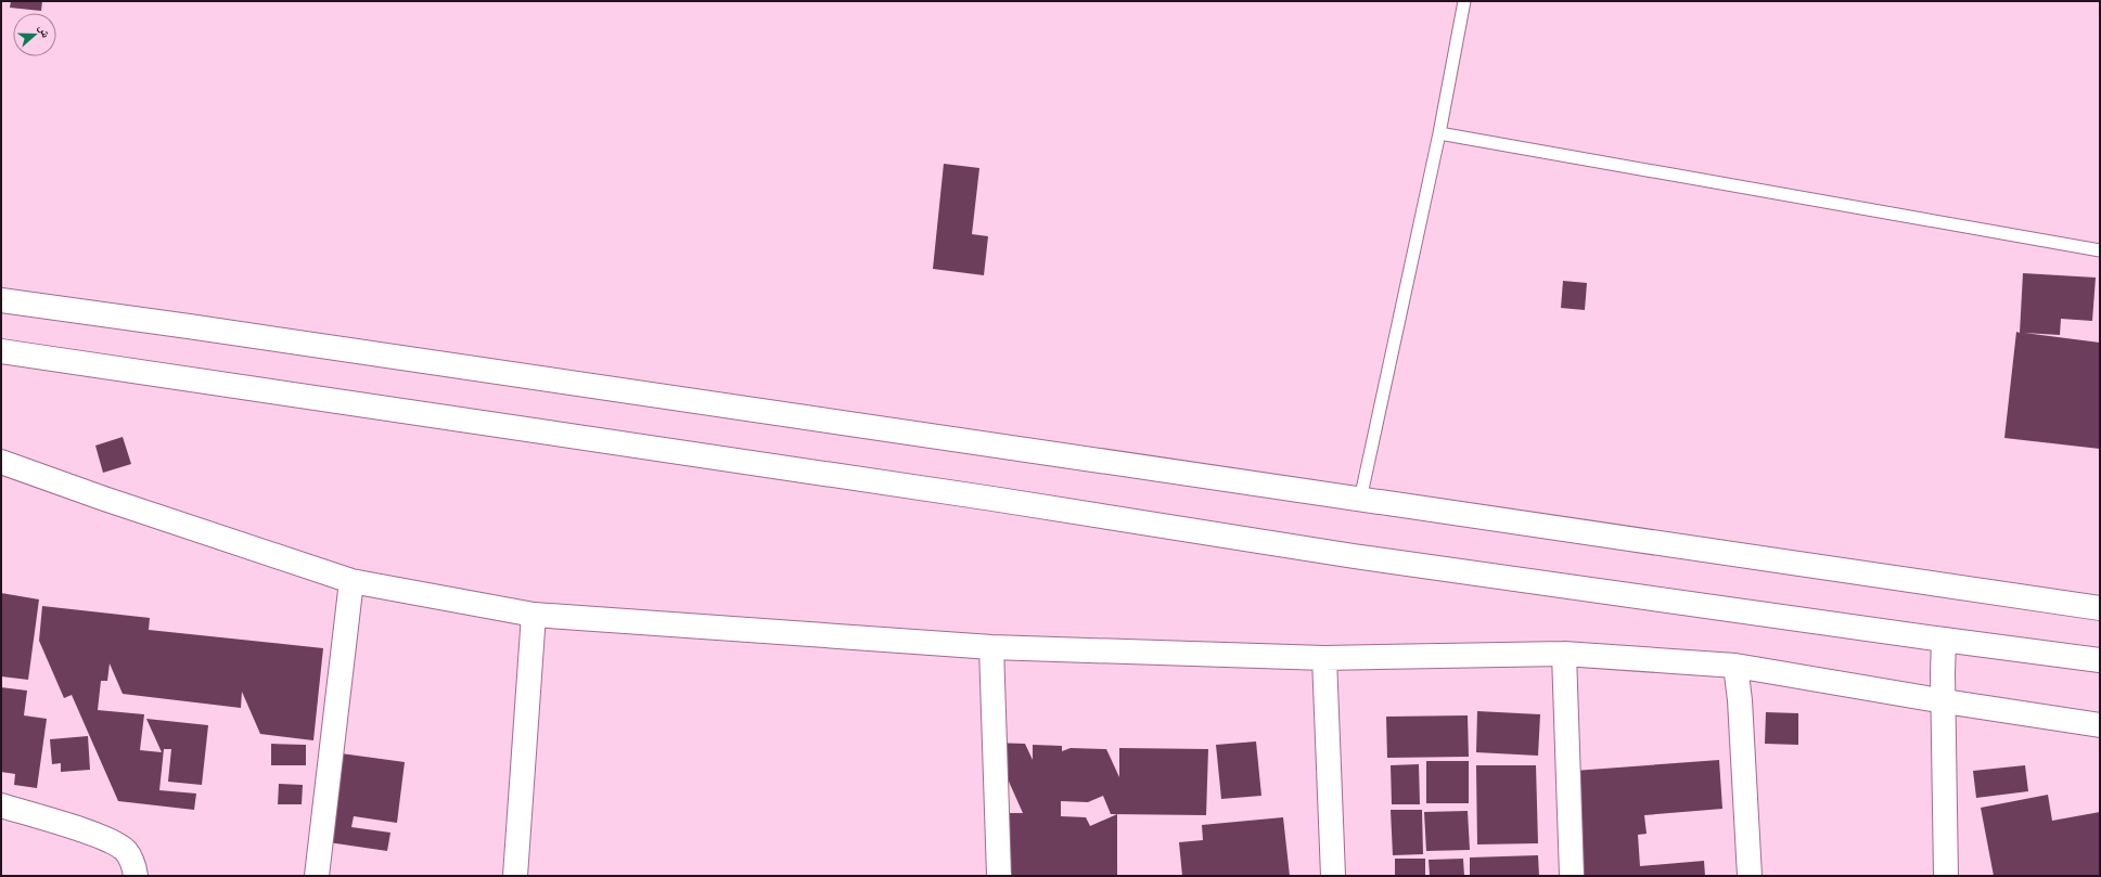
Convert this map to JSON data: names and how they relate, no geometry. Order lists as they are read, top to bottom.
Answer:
{
  "north": "right"
}
